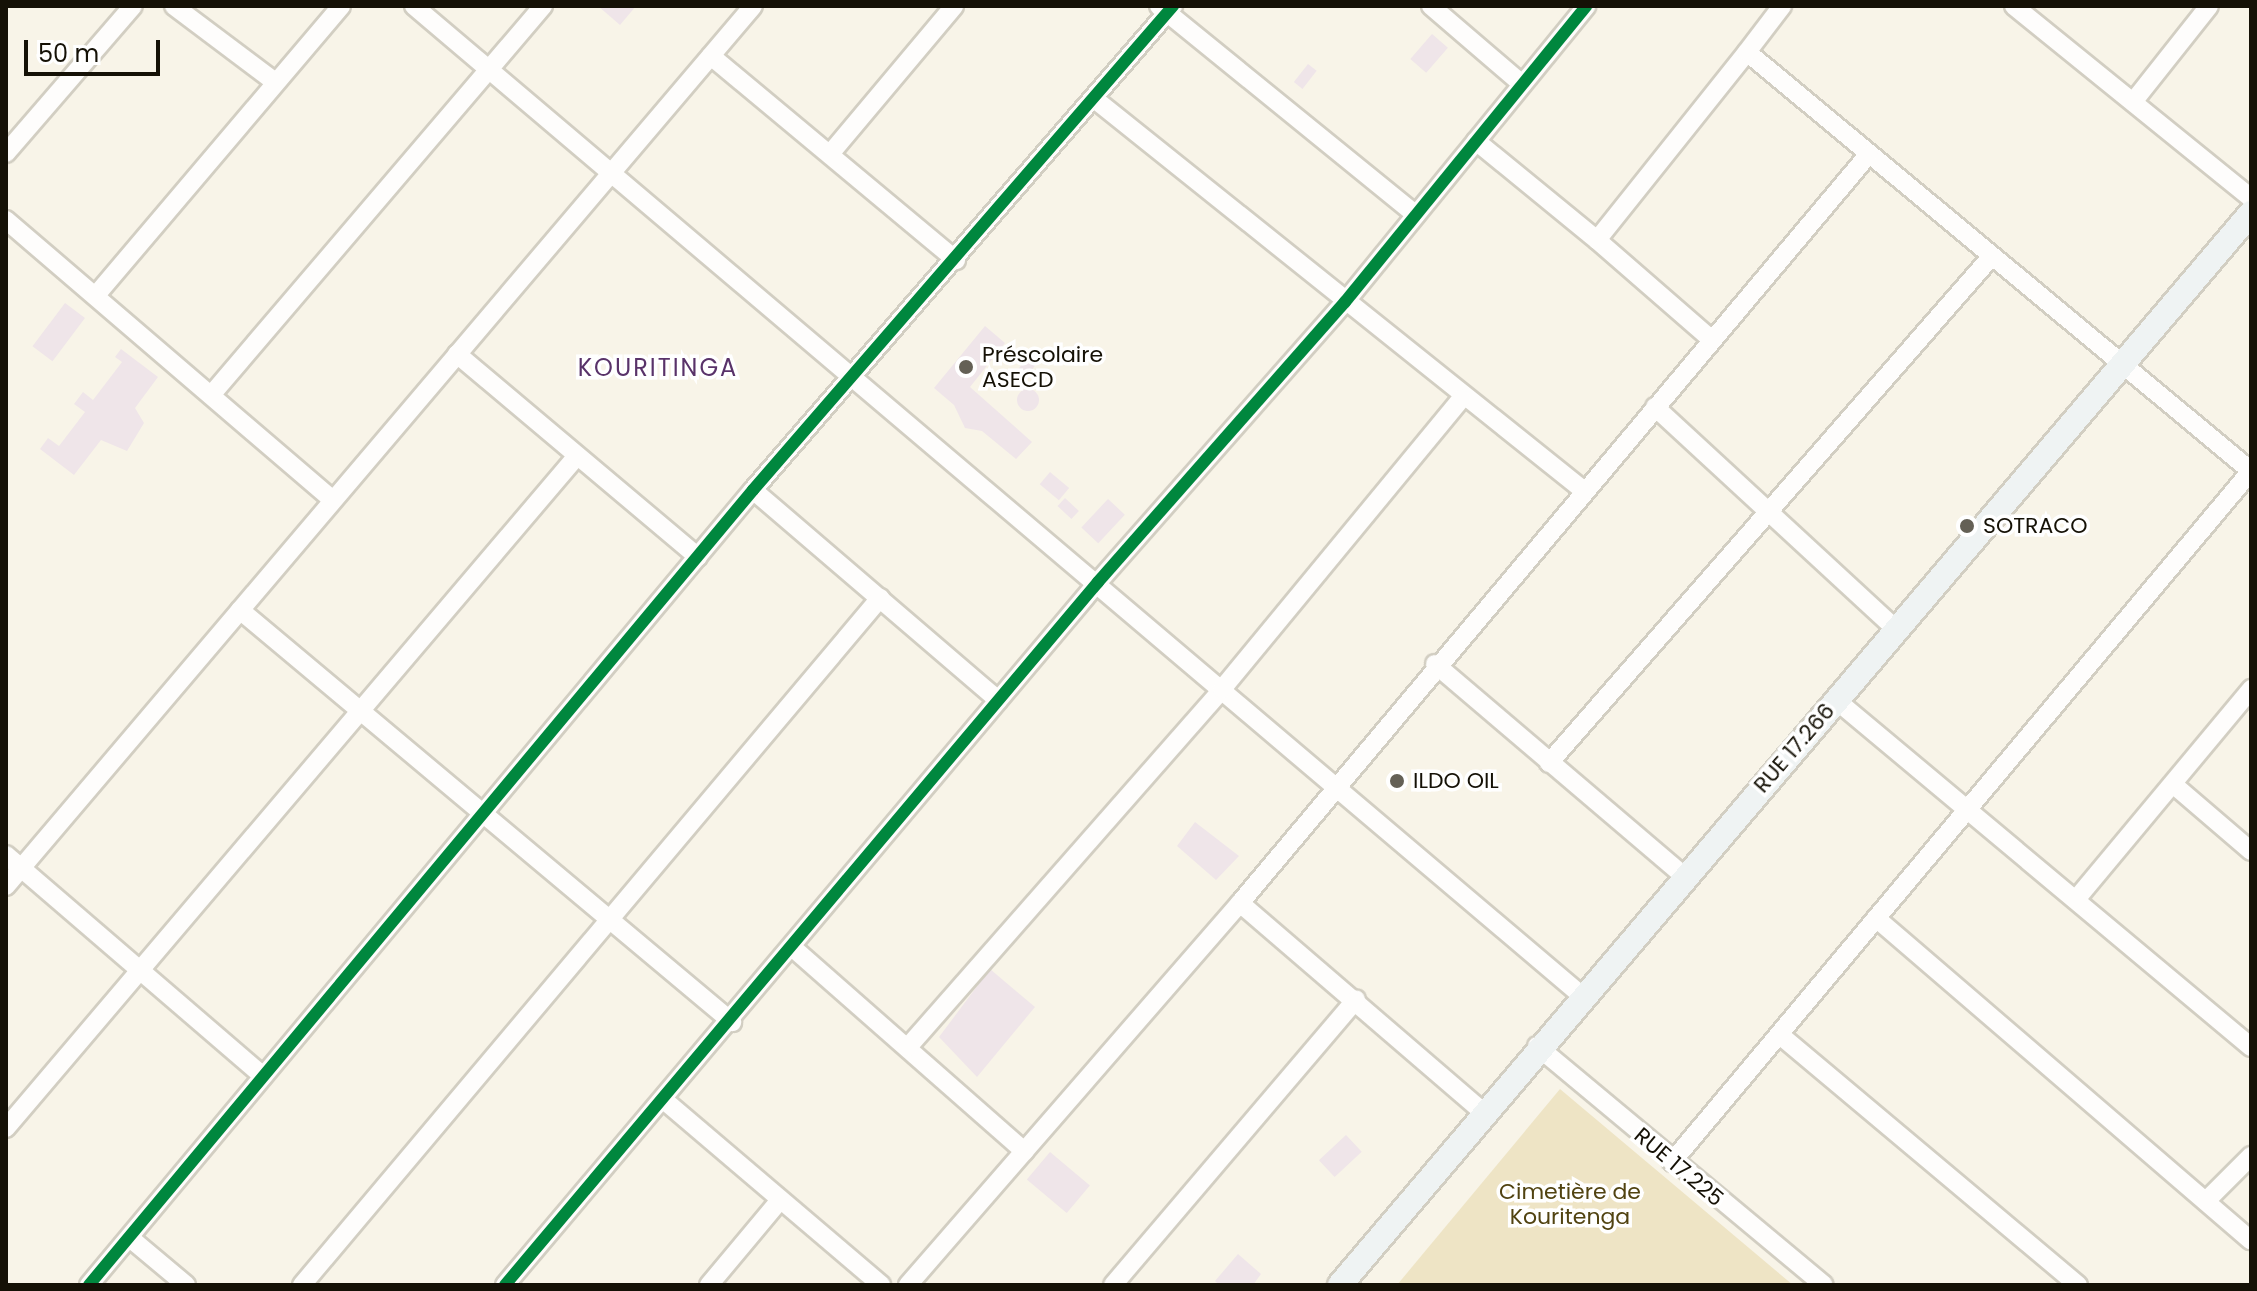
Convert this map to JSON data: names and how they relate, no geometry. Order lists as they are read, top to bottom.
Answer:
{
  "streets": {
    "main road": ["RUE 17.266"],
    "street": ["RUE 17.225"]
  },
  "crossings": [
    ["RUE 17.266", "RUE 17.225"]
  ],
  "districts": ["KOURITINGA"],
  "parks": ["Cimetière de Kouritenga"],
  "places": ["Préscolaire ASECD", "SOTRACO", "ILDO OIL"],
  "scale_bar": "50 m"
}
